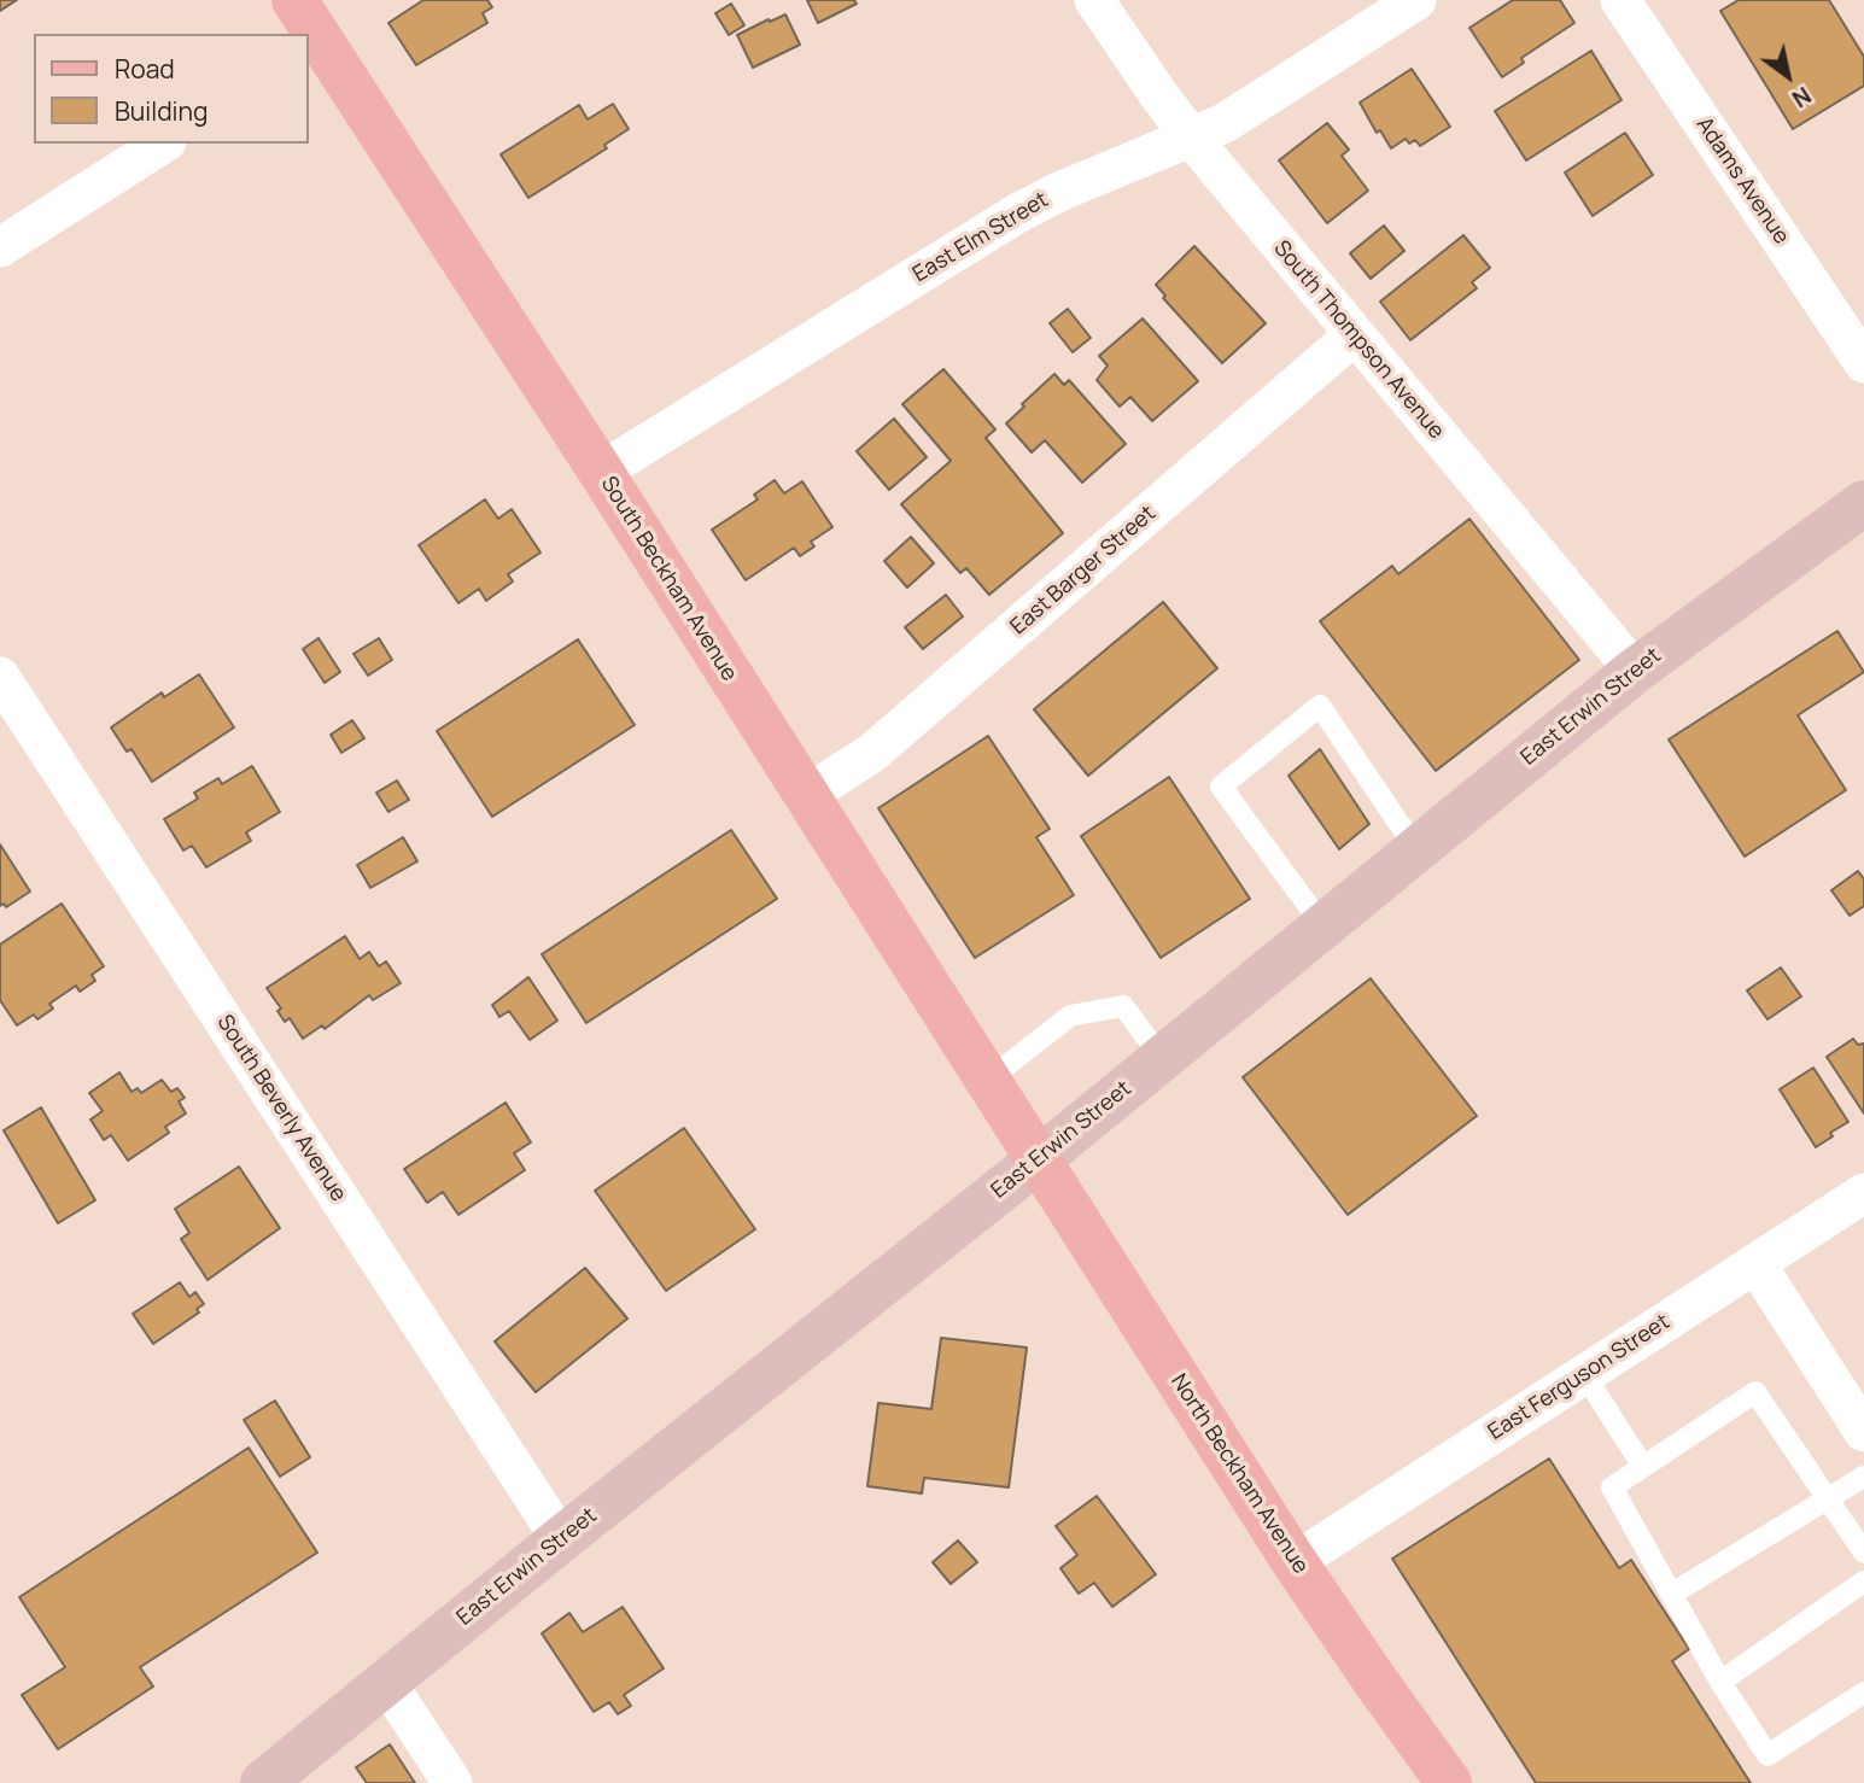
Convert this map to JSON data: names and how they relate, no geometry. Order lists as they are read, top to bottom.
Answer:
{
  "streets": {
    "main road": ["South Beckham Avenue", "East Erwin Street", "North Beckham Avenue"],
    "street": [
      "Adams Avenue",
      "East Elm Street",
      "South Thompson Avenue",
      "East Barger Street",
      "South Beverly Avenue",
      "East Ferguson Street"
    ]
  },
  "crossings": [
    ["East Elm Street", "South Thompson Avenue"],
    ["East Elm Street", "South Beckham Avenue"],
    ["South Thompson Avenue", "East Barger Street"],
    ["South Thompson Avenue", "East Erwin Street"],
    ["East Barger Street", "South Beckham Avenue"],
    ["South Beckham Avenue", "East Erwin Street"],
    ["South Beckham Avenue", "North Beckham Avenue"],
    ["East Erwin Street", "South Beverly Avenue"],
    ["East Erwin Street", "North Beckham Avenue"],
    ["East Ferguson Street", "North Beckham Avenue"]
  ],
  "legend": ["Road", "Building"],
  "north": "bottom right"
}
